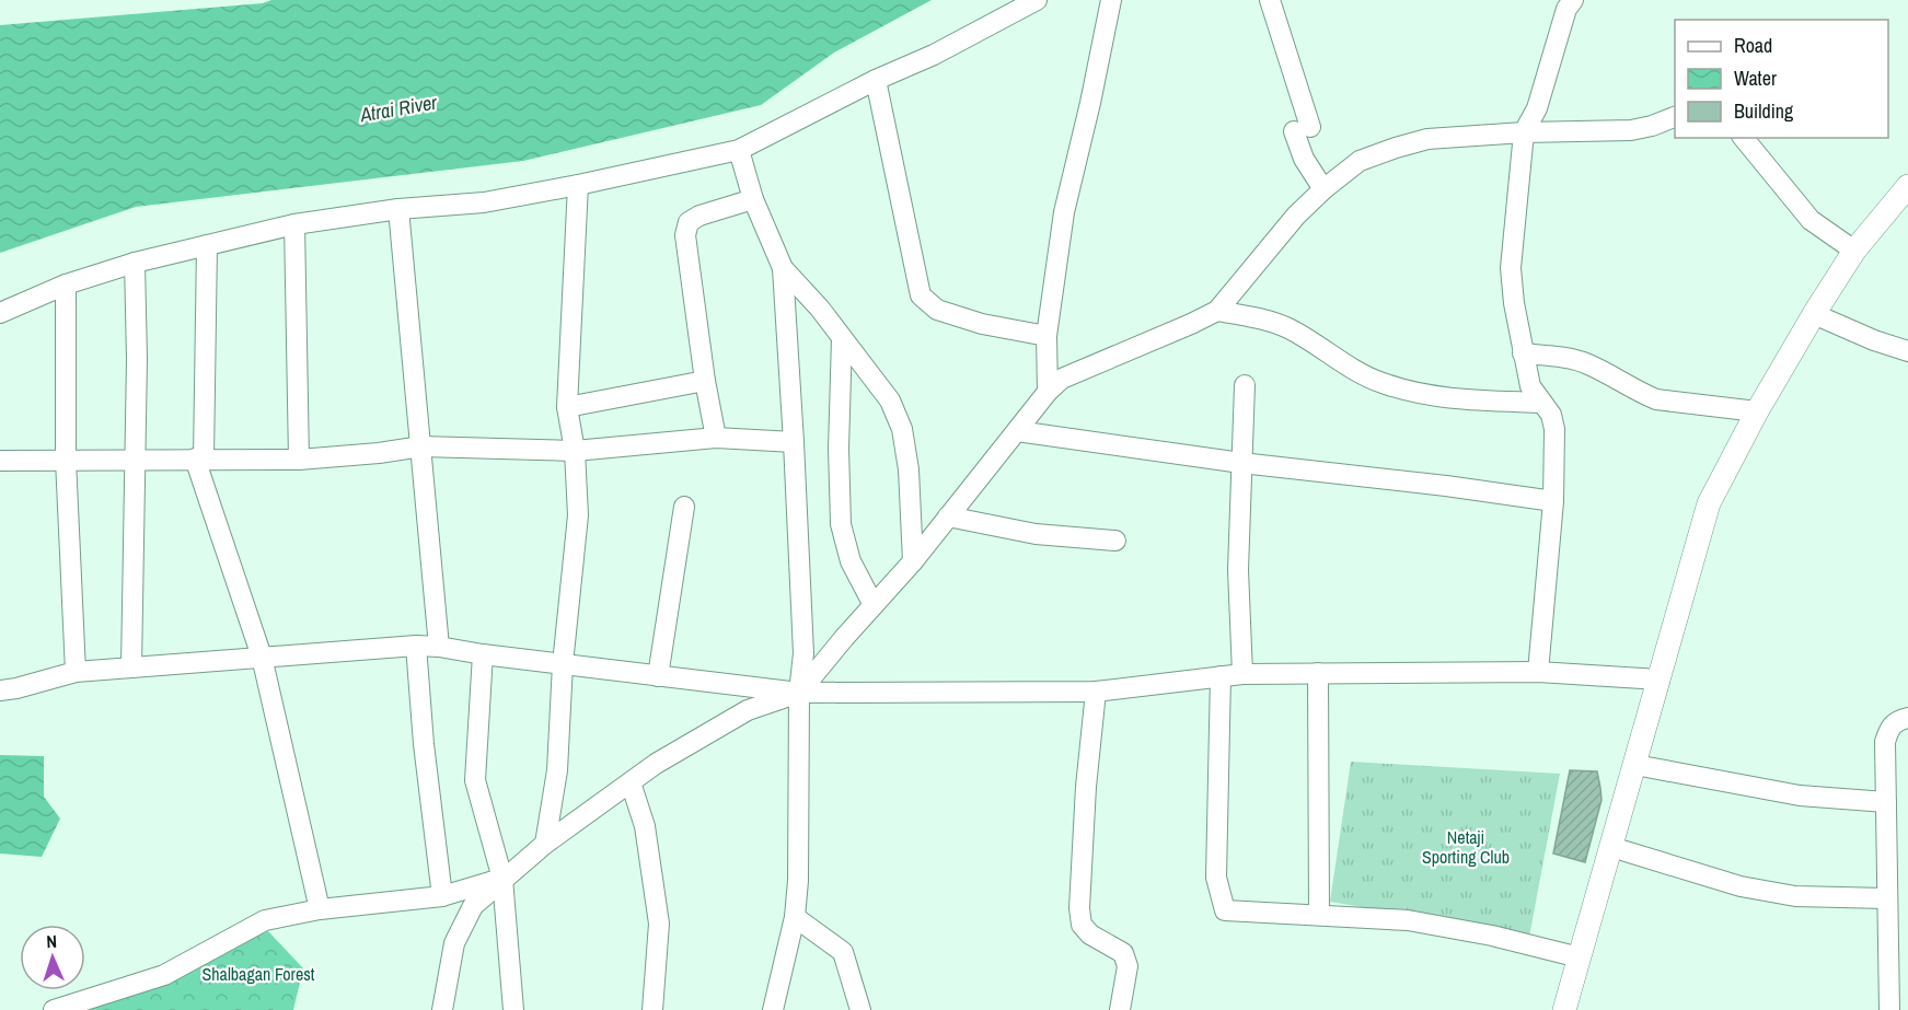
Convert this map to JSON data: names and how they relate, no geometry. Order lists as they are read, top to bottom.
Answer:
{
  "water": ["Atrai River"],
  "parks": ["Netaji Sporting Club", "Shalbagan Forest"],
  "legend": ["Road", "Water", "Building"],
  "north": "top"
}
